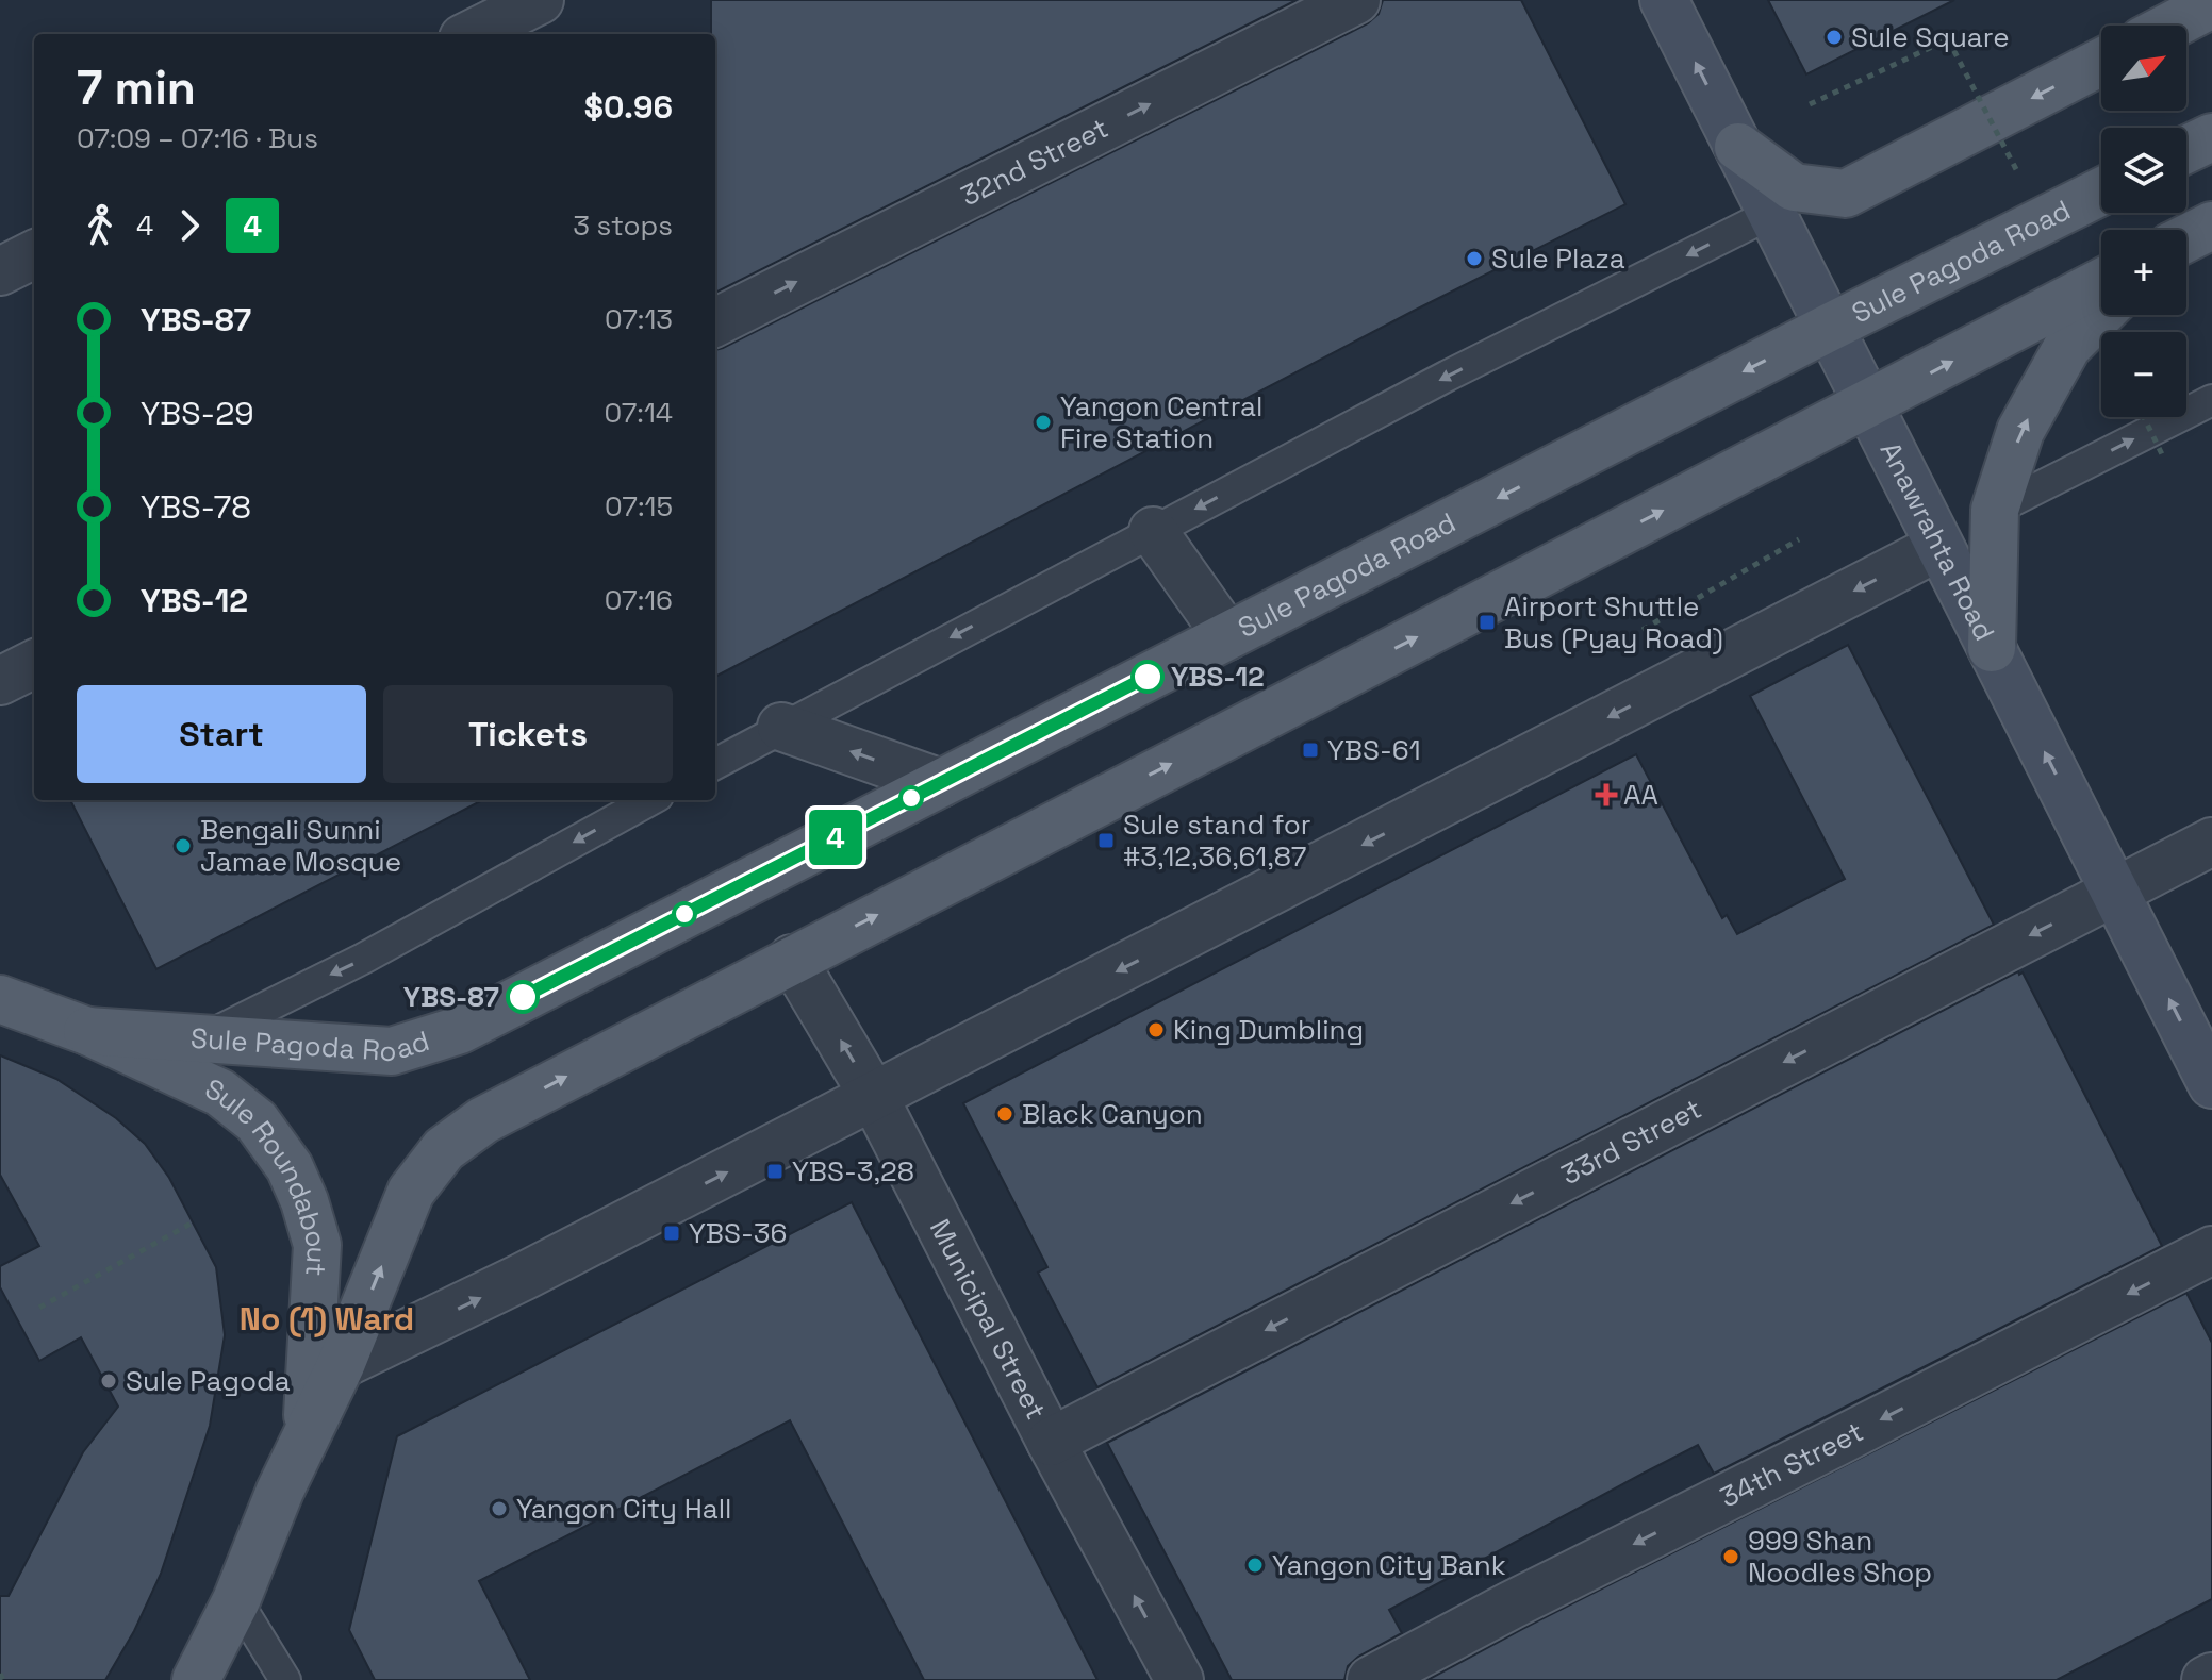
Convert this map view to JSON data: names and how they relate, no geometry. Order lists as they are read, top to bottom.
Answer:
{
  "streets": {
    "main road": ["Sule Pagoda Road", "Anawrahta Road", "Sule Roundabout"],
    "street": [
      "32nd Street",
      "33rd Street",
      "Municipal Street",
      "34th Street"
    ]
  },
  "crossings": [
    ["Sule Pagoda Road", "Anawrahta Road"],
    ["Sule Pagoda Road", "Sule Roundabout"],
    ["Anawrahta Road", "33rd Street"],
    ["33rd Street", "Municipal Street"]
  ],
  "one_way": [
    "32nd Street",
    "Anawrahta Road",
    "Municipal Street",
    "34th Street"
  ],
  "districts": ["No (1) Ward"],
  "places": {
    "other": [
      "Sule Square",
      "Sule Plaza",
      "Yangon Central Fire Station",
      "YBS-12",
      "Bengali Sunni Jamae Mosque",
      "YBS-87",
      "King Dumbling",
      "Black Canyon",
      "Sule Pagoda",
      "Yangon City Hall",
      "999 Shan Noodles Shop",
      "Yangon City Bank"
    ],
    "transit": [
      "Airport Shuttle Bus (Pyay Road)",
      "YBS-61",
      "Sule stand for #3,12,36,61,87",
      "YBS-3,28",
      "YBS-36"
    ],
    "health": ["AA"]
  },
  "lines": ["bus line 4"],
  "north": "top right",
  "page": {
    "on_map": "4",
    "map_buttons": ["+", "−"],
    "heading": ["7 min", "07:09 – 07:16 · Bus", "$0.96"],
    "legs": ["4", "4", "3 stops"],
    "list": [
      {
        "name": "YBS-87",
        "value": "07:13"
      },
      {
        "name": "YBS-29",
        "value": "07:14"
      },
      {
        "name": "YBS-78",
        "value": "07:15"
      },
      {
        "name": "YBS-12",
        "value": "07:16"
      }
    ],
    "buttons": ["Start", "Tickets"]
  }
}
